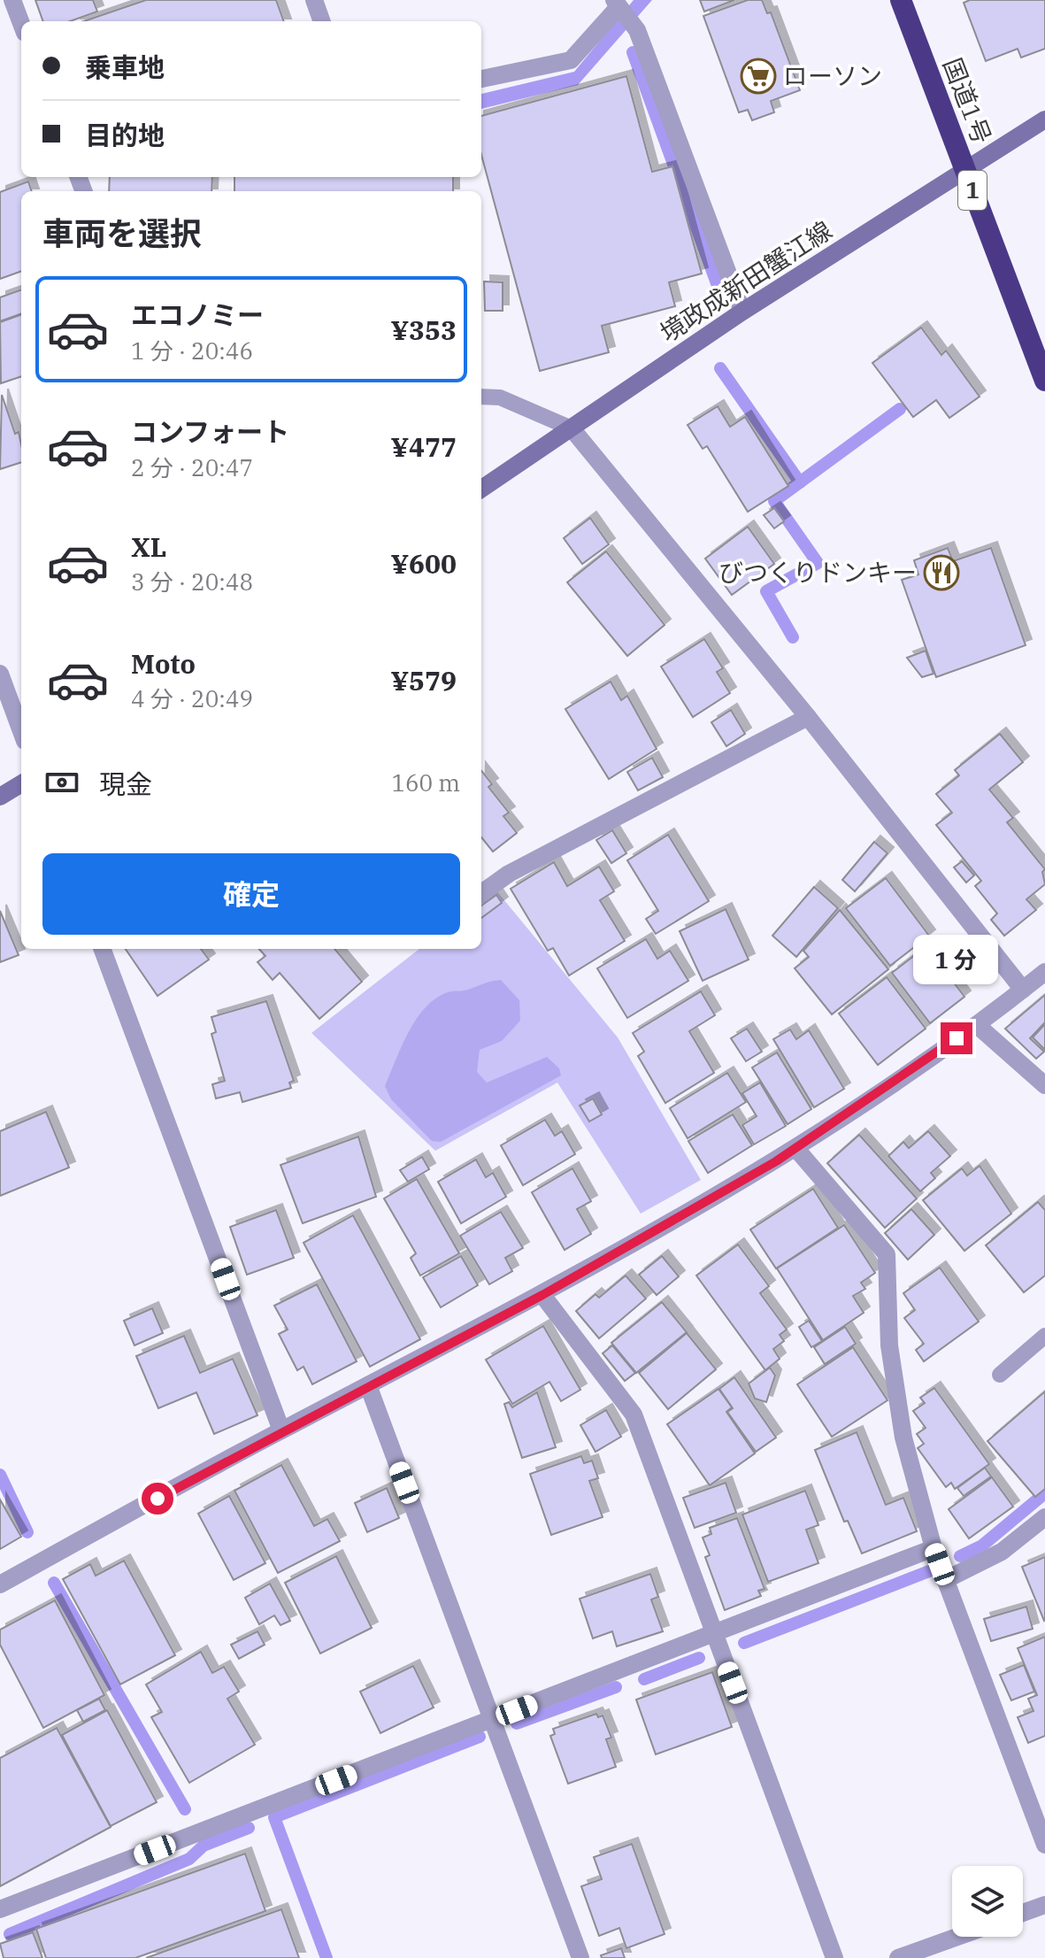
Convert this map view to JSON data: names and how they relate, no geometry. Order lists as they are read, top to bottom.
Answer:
{
  "streets": {
    "highway": ["国道1号", "1"],
    "main road": ["境政成新田蟹江線"]
  },
  "crossings": [
    ["国道1号", "境政成新田蟹江線"]
  ],
  "places": {
    "supermarket": ["ローソン"],
    "restaurant": ["びつくりドンキー"]
  },
  "page": {
    "banner": ["乗車地", "目的地"],
    "heading": "車両を選択",
    "list": [
      {
        "name": "エコノミー",
        "note": "1 分 · 20:46",
        "value": "¥353"
      },
      {
        "name": "コンフォート",
        "note": "2 分 · 20:47",
        "value": "¥477"
      },
      {
        "name": "XL",
        "note": "3 分 · 20:48",
        "value": "¥600"
      },
      {
        "name": "Moto",
        "note": "4 分 · 20:49",
        "value": "¥579"
      }
    ],
    "pay": ["現金", "160 m"],
    "buttons": "確定",
    "bubble": "1 分"
  }
}
